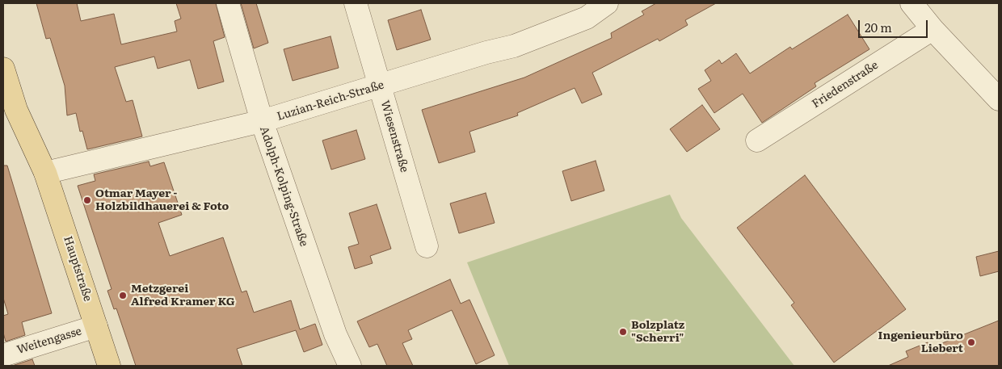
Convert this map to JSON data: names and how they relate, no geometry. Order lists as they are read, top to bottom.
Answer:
{
  "streets": {
    "main road": ["Hauptstraße"],
    "street": [
      "Friedenstraße",
      "Luzian-Reich-Straße",
      "Wiesenstraße",
      "Adolph-Kolping-Straße",
      "Weitengasse"
    ]
  },
  "crossings": [
    ["Luzian-Reich-Straße", "Wiesenstraße"],
    ["Luzian-Reich-Straße", "Adolph-Kolping-Straße"],
    ["Luzian-Reich-Straße", "Hauptstraße"],
    ["Hauptstraße", "Weitengasse"]
  ],
  "places": [
    "Otmar Mayer - Holzbildhauerei & Foto",
    "Metzgerei Alfred Kramer KG",
    "Bolzplatz \"Scherri\"",
    "Ingenieurbüro Liebert"
  ],
  "scale_bar": "20 m"
}
